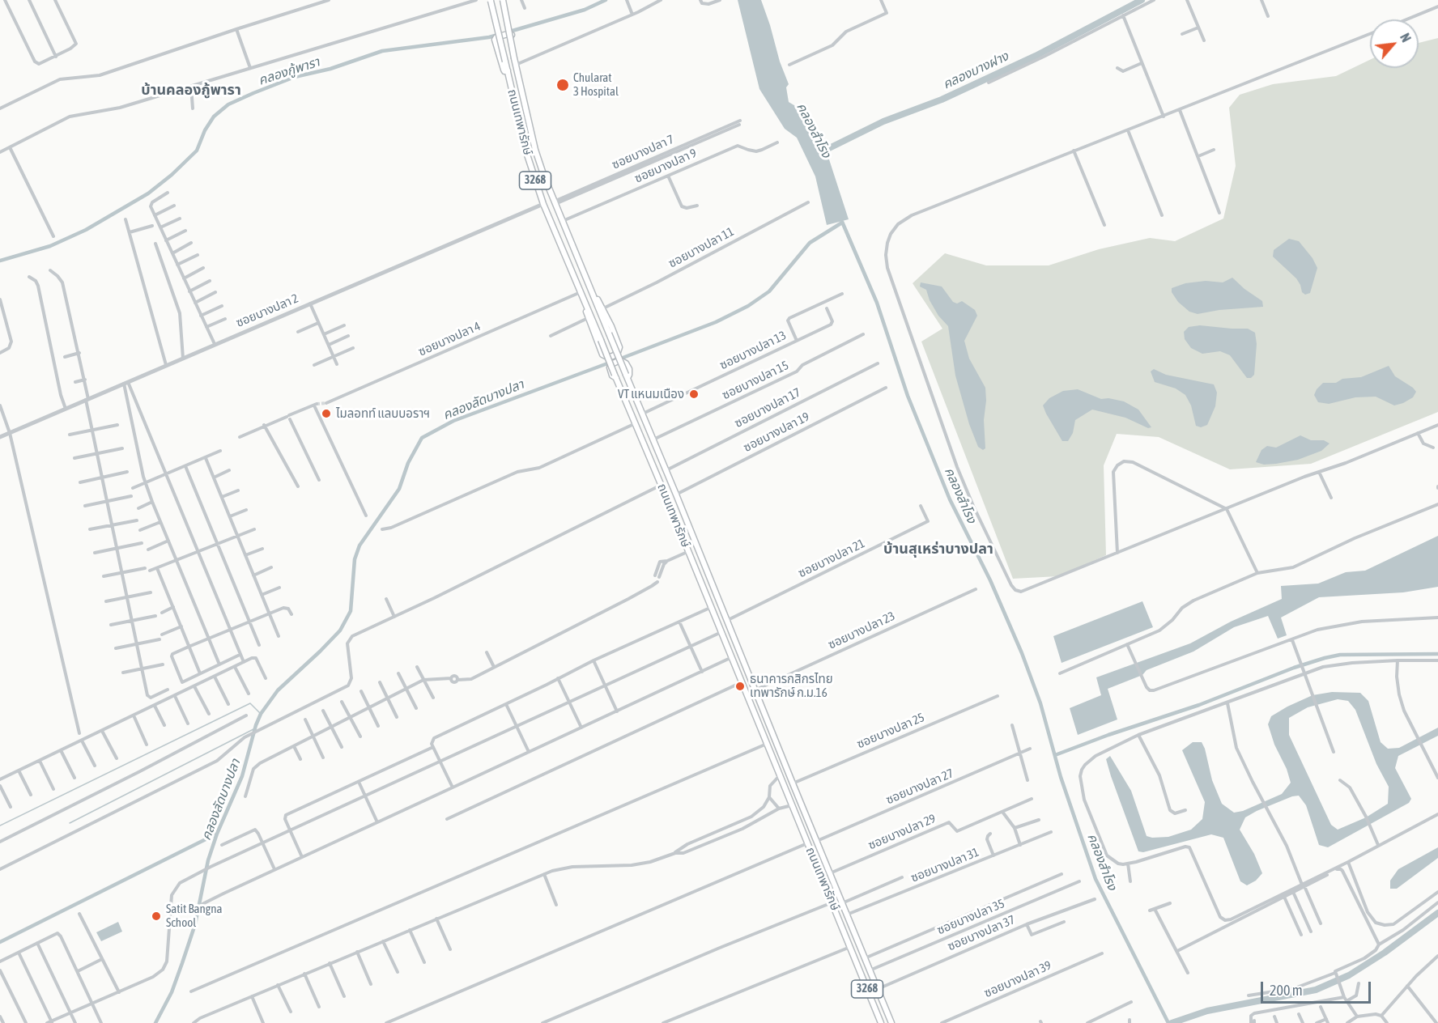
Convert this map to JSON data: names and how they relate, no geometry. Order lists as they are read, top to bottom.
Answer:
{
  "streets": {
    "main road": ["ถนนเทพารักษ์", "3268"],
    "street": [
      "ซอยบางปลา 7",
      "ซอยบางปลา 9",
      "ซอยบางปลา 11",
      "ซอยบางปลา 2",
      "ซอยบางปลา 4",
      "ซอยบางปลา 13",
      "ซอยบางปลา 15",
      "ซอยบางปลา 17",
      "ซอยบางปลา 19",
      "ซอยบางปลา 21",
      "ซอยบางปลา 23",
      "ซอยบางปลา 25",
      "ซอยบางปลา 27",
      "ซอยบางปลา 29",
      "ซอยบางปลา 31",
      "ซอยบางปลา 35",
      "ซอยบางปลา 37",
      "ซอยบางปลา 39"
    ]
  },
  "crossings": [
    ["ถนนเทพารักษ์", "ซอยบางปลา 7"],
    ["ถนนเทพารักษ์", "ซอยบางปลา 9"],
    ["ถนนเทพารักษ์", "ซอยบางปลา 2"],
    ["ถนนเทพารักษ์", "ซอยบางปลา 4"],
    ["ถนนเทพารักษ์", "ซอยบางปลา 13"],
    ["ถนนเทพารักษ์", "ซอยบางปลา 15"],
    ["ถนนเทพารักษ์", "ซอยบางปลา 17"],
    ["ถนนเทพารักษ์", "ซอยบางปลา 19"],
    ["ถนนเทพารักษ์", "ซอยบางปลา 21"],
    ["ถนนเทพารักษ์", "ซอยบางปลา 23"],
    ["ถนนเทพารักษ์", "ซอยบางปลา 25"],
    ["ถนนเทพารักษ์", "ซอยบางปลา 27"],
    ["ถนนเทพารักษ์", "ซอยบางปลา 29"],
    ["ถนนเทพารักษ์", "ซอยบางปลา 31"],
    ["ถนนเทพารักษ์", "ซอยบางปลา 35"],
    ["ถนนเทพารักษ์", "ซอยบางปลา 37"]
  ],
  "districts": ["บ้านคลองกู้พารา", "บ้านสุเหร่าบางปลา"],
  "water": [
    "คลองบางฝาง",
    "คลองกู้พารา",
    "คลองสำโรง",
    "คลองลัดบางปลา"
  ],
  "places": [
    "Chularat 3 Hospital",
    "VT แหนมเนือง",
    "ไมลอทท์ แลบบอราฯ",
    "ธนาคารกสิกรไทย เทพารักษ์ ก.ม.16",
    "Satit Bangna School"
  ],
  "scale_bar": "200 m",
  "north": "top right"
}
